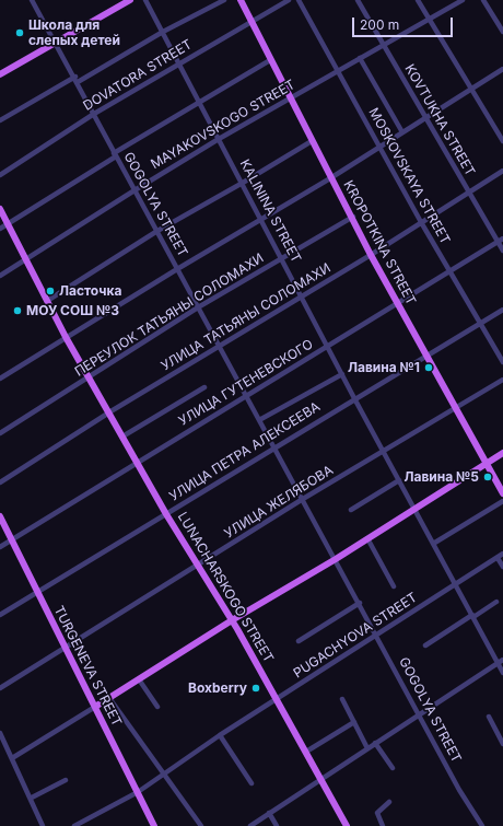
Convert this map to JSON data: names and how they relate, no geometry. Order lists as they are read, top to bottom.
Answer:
{
  "streets": {
    "main road": ["KROPOTKINA STREET", "LUNACHARSKOGO STREET", "TURGENEVA STREET"],
    "street": [
      "DOVATORA STREET",
      "KOVTUKHA STREET",
      "MAYAKOVSKOGO STREET",
      "MOSKOVSKAYA STREET",
      "GOGOLYA STREET",
      "KALININA STREET",
      "ПЕРЕУЛОК ТАТЬЯНЫ СОЛОМАХИ",
      "УЛИЦА ТАТЬЯНЫ СОЛОМАХИ",
      "УЛИЦА ГУТЕНЕВСКОГО",
      "УЛИЦА ПЕТРА АЛЕКСЕЕВА",
      "УЛИЦА ЖЕЛЯБОВА",
      "PUGACHYOVA STREET"
    ]
  },
  "crossings": [
    ["DOVATORA STREET", "GOGOLYA STREET"],
    ["DOVATORA STREET", "KALININA STREET"],
    ["DOVATORA STREET", "KROPOTKINA STREET"],
    ["KOVTUKHA STREET", "MAYAKOVSKOGO STREET"],
    ["KOVTUKHA STREET", "УЛИЦА ТАТЬЯНЫ СОЛОМАХИ"],
    ["KOVTUKHA STREET", "УЛИЦА ГУТЕНЕВСКОГО"],
    ["MAYAKOVSKOGO STREET", "MOSKOVSKAYA STREET"],
    ["MAYAKOVSKOGO STREET", "GOGOLYA STREET"],
    ["MAYAKOVSKOGO STREET", "KALININA STREET"],
    ["MAYAKOVSKOGO STREET", "KROPOTKINA STREET"],
    ["MAYAKOVSKOGO STREET", "LUNACHARSKOGO STREET"],
    ["MOSKOVSKAYA STREET", "УЛИЦА ТАТЬЯНЫ СОЛОМАХИ"],
    ["MOSKOVSKAYA STREET", "УЛИЦА ГУТЕНЕВСКОГО"],
    ["MOSKOVSKAYA STREET", "УЛИЦА ПЕТРА АЛЕКСЕЕВА"],
    ["GOGOLYA STREET", "ПЕРЕУЛОК ТАТЬЯНЫ СОЛОМАХИ"],
    ["GOGOLYA STREET", "УЛИЦА ТАТЬЯНЫ СОЛОМАХИ"],
    ["GOGOLYA STREET", "УЛИЦА ГУТЕНЕВСКОГО"],
    ["GOGOLYA STREET", "УЛИЦА ПЕТРА АЛЕКСЕЕВА"],
    ["GOGOLYA STREET", "УЛИЦА ЖЕЛЯБОВА"],
    ["GOGOLYA STREET", "PUGACHYOVA STREET"],
    ["KALININA STREET", "ПЕРЕУЛОК ТАТЬЯНЫ СОЛОМАХИ"],
    ["KALININA STREET", "УЛИЦА ТАТЬЯНЫ СОЛОМАХИ"],
    ["KALININA STREET", "УЛИЦА ГУТЕНЕВСКОГО"],
    ["KALININA STREET", "УЛИЦА ПЕТРА АЛЕКСЕЕВА"],
    ["KALININA STREET", "УЛИЦА ЖЕЛЯБОВА"],
    ["KALININA STREET", "PUGACHYOVA STREET"],
    ["KROPOTKINA STREET", "ПЕРЕУЛОК ТАТЬЯНЫ СОЛОМАХИ"],
    ["KROPOTKINA STREET", "УЛИЦА ТАТЬЯНЫ СОЛОМАХИ"],
    ["KROPOTKINA STREET", "УЛИЦА ГУТЕНЕВСКОГО"],
    ["KROPOTKINA STREET", "УЛИЦА ПЕТРА АЛЕКСЕЕВА"],
    ["KROPOTKINA STREET", "УЛИЦА ЖЕЛЯБОВА"],
    ["ПЕРЕУЛОК ТАТЬЯНЫ СОЛОМАХИ", "LUNACHARSKOGO STREET"],
    ["УЛИЦА ТАТЬЯНЫ СОЛОМАХИ", "LUNACHARSKOGO STREET"],
    ["УЛИЦА ГУТЕНЕВСКОГО", "LUNACHARSKOGO STREET"],
    ["УЛИЦА ГУТЕНЕВСКОГО", "TURGENEVA STREET"],
    ["УЛИЦА ПЕТРА АЛЕКСЕЕВА", "LUNACHARSKOGO STREET"],
    ["УЛИЦА ПЕТРА АЛЕКСЕЕВА", "TURGENEVA STREET"],
    ["УЛИЦА ЖЕЛЯБОВА", "LUNACHARSKOGO STREET"],
    ["УЛИЦА ЖЕЛЯБОВА", "TURGENEVA STREET"],
    ["LUNACHARSKOGO STREET", "PUGACHYOVA STREET"],
    ["PUGACHYOVA STREET", "TURGENEVA STREET"]
  ],
  "places": [
    "Школа для слепых детей",
    "Ласточка",
    "МОУ СОШ №3",
    "Лавина №1",
    "Лавина №5",
    "Boxberry"
  ],
  "scale_bar": "200 m"
}
